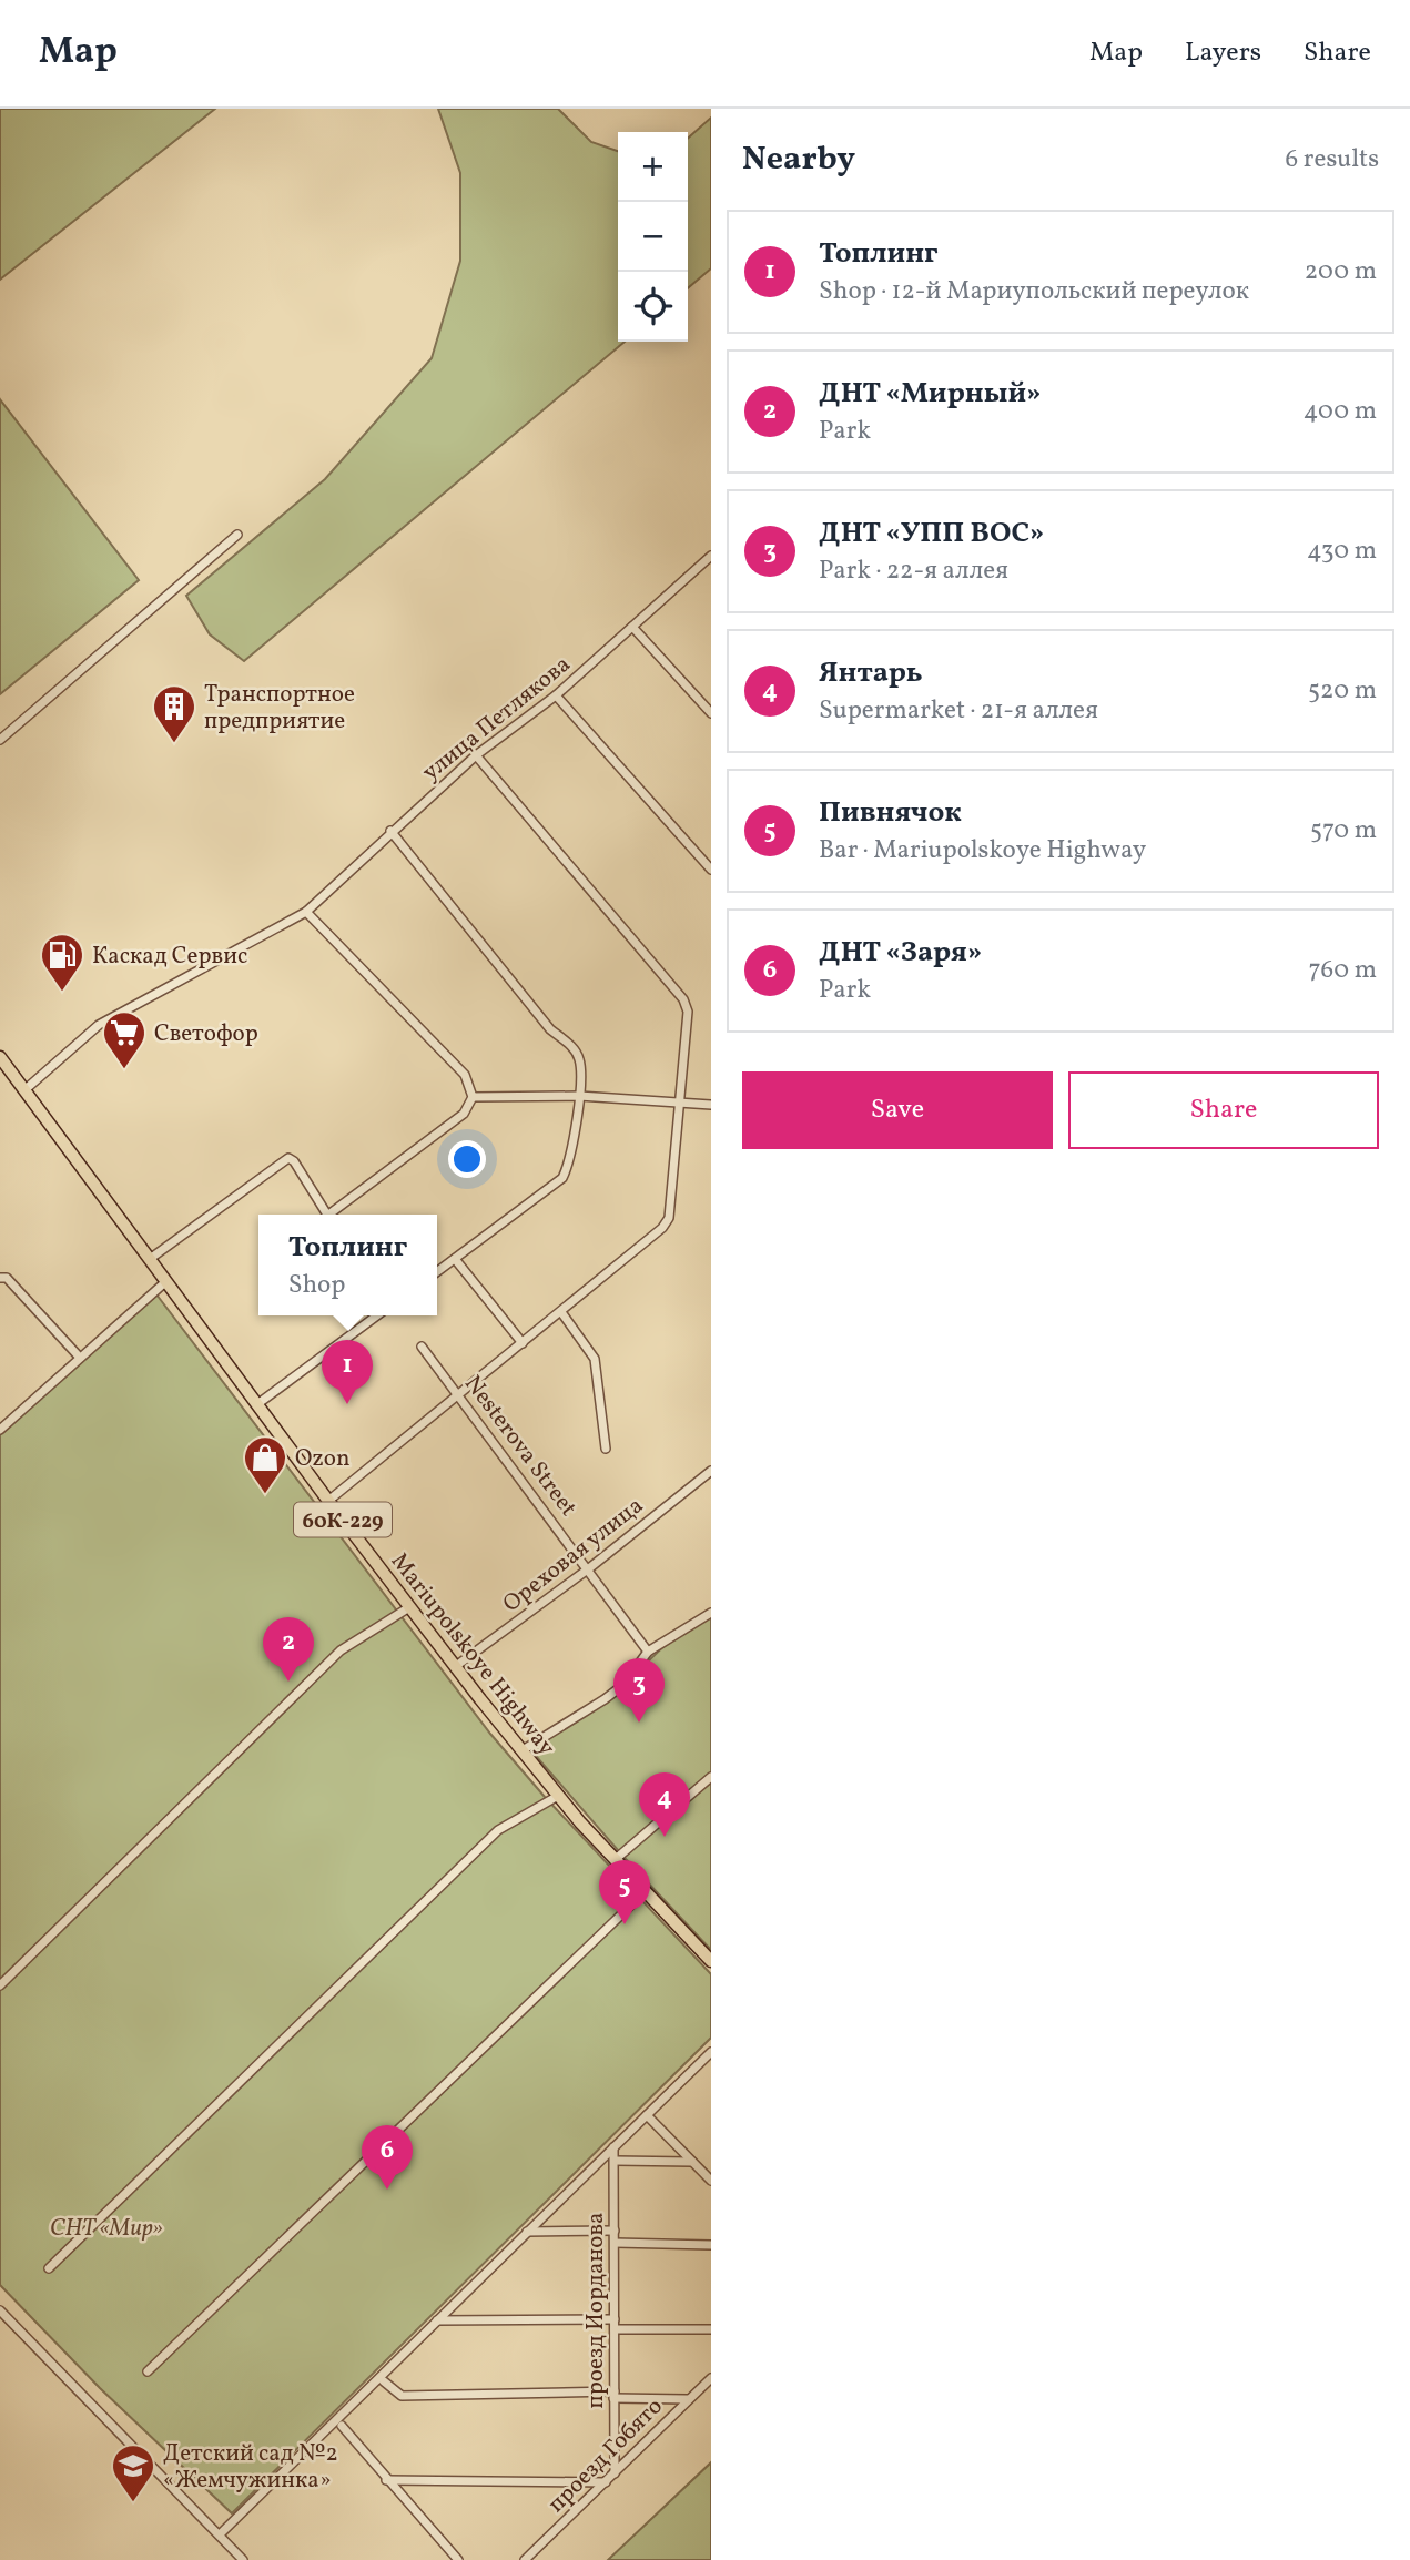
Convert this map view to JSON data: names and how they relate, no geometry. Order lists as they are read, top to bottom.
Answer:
{
  "streets": {
    "main road": ["60К-229", "Mariupolskoye Highway"],
    "street": [
      "улица Петлякова",
      "Nesterova Street",
      "Ореховая улица",
      "проезд Иорданова",
      "проезд Гобято"
    ]
  },
  "crossings": [
    ["улица Петлякова", "Mariupolskoye Highway"],
    ["Nesterova Street", "Ореховая улица"],
    ["Ореховая улица", "Mariupolskoye Highway"],
    ["проезд Иорданова", "проезд Гобято"]
  ],
  "parks": ["СНТ «Мир»"],
  "places": {
    "building": ["Транспортное предприятие"],
    "fuel station": ["Каскад Сервис"],
    "supermarket": ["Светофор"],
    "shop": ["Ozon"],
    "school or university": ["Детский сад №2 «Жемчужинка»"]
  },
  "page": {
    "header": "Map",
    "nav": ["Map", "Layers", "Share"],
    "heading": ["Nearby", "6 results"],
    "map_buttons": ["+", "−"],
    "list": [
      {
        "mark": "1",
        "name": "Топлинг",
        "note": "Shop · 12-й Мариупольский переулок",
        "value": "200 m"
      },
      {
        "mark": "2",
        "name": "ДНТ «Мирный»",
        "note": "Park",
        "value": "400 m"
      },
      {
        "mark": "3",
        "name": "ДНТ «УПП ВОС»",
        "note": "Park · 22-я аллея",
        "value": "430 m"
      },
      {
        "mark": "4",
        "name": "Янтарь",
        "note": "Supermarket · 21-я аллея",
        "value": "520 m"
      },
      {
        "mark": "5",
        "name": "Пивнячок",
        "note": "Bar · Mariupolskoye Highway",
        "value": "570 m"
      },
      {
        "mark": "6",
        "name": "ДНТ «Заря»",
        "note": "Park",
        "value": "760 m"
      }
    ],
    "buttons": ["Save", "Share"],
    "popup": ["Топлинг", "Shop"],
    "pins": [
      "1",
      "2",
      "3",
      "4",
      "5",
      "6"
    ]
  }
}
